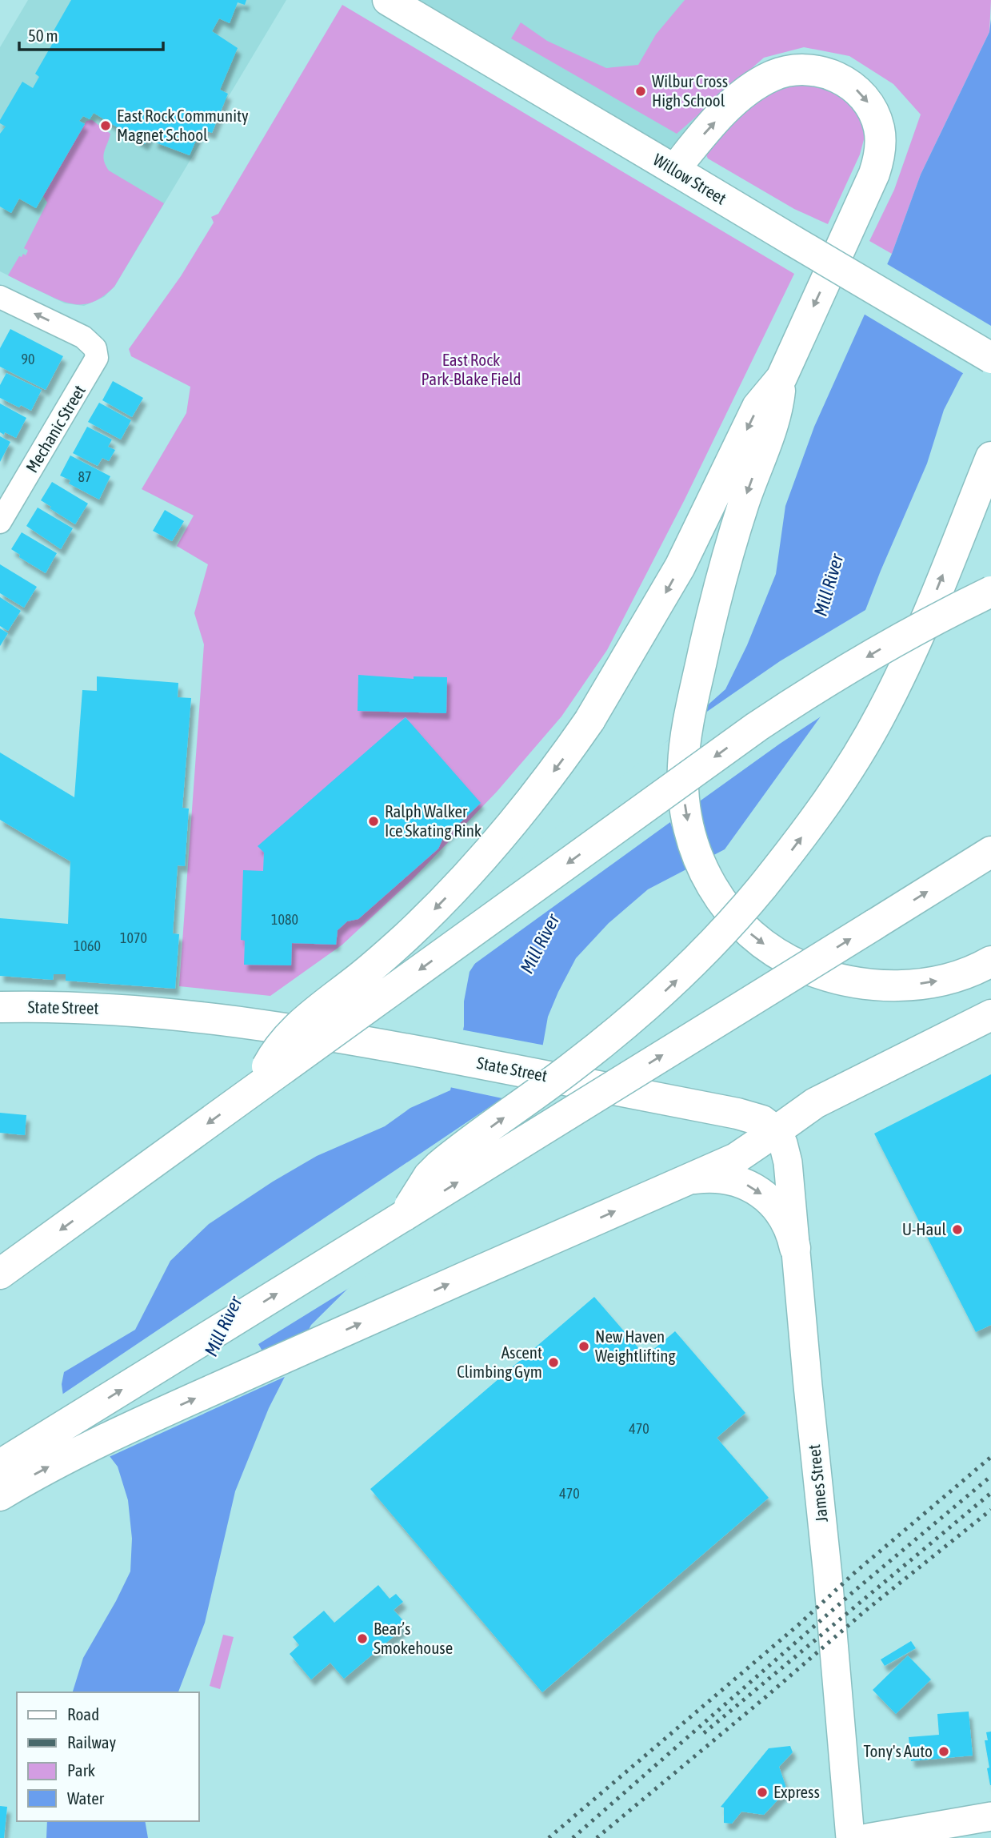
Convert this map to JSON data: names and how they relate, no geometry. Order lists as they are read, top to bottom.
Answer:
{
  "streets": {
    "main road": ["Willow Street", "State Street"],
    "street": ["Mechanic Street", "James Street"]
  },
  "crossings": [
    ["State Street", "James Street"]
  ],
  "water": ["Mill River"],
  "parks": ["East Rock Park-Blake Field"],
  "places": [
    "Wilbur Cross High School",
    "East Rock Community Magnet School",
    "Ralph Walker Ice Skating Rink",
    "U-Haul",
    "New Haven Weightlifting",
    "Ascent Climbing Gym",
    "Bear’s Smokehouse",
    "Tony's Auto",
    "Express"
  ],
  "house_numbers": [
    "90",
    "87",
    "1080",
    "1070",
    "1060",
    "470",
    "470"
  ],
  "legend": [
    "Road",
    "Railway",
    "Park",
    "Water"
  ],
  "scale_bar": "50 m"
}
